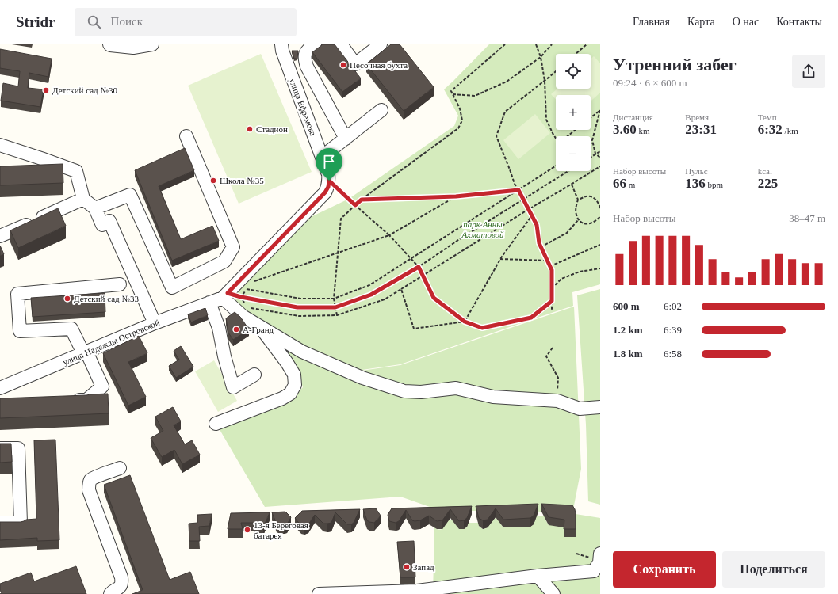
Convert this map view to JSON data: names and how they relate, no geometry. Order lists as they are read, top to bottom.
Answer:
{
  "streets": {
    "street": ["улица Ефремова", "улица Надежды Островской"]
  },
  "parks": ["парк Анны Ахматовой"],
  "places": [
    "Песочная бухта",
    "Детский сад №30",
    "Стадион",
    "Школа №35",
    "Детский сад №33",
    "А-Гранд",
    "13-я Береговая батарея",
    "Запад"
  ],
  "page": {
    "header": "Stridr",
    "search": "Поиск",
    "nav": [
      "Главная",
      "Карта",
      "О нас",
      "Контакты"
    ],
    "heading": ["Утренний забег", "09:24 · 6 × 600 m"],
    "map_buttons": ["+", "−"],
    "stats": [
      ["Дистанция", "3.60 km"],
      ["Время", "23:31"],
      ["Темп", "6:32 /km"],
      ["Набор высоты", "66 m"],
      ["Пульс", "136 bpm"],
      ["kcal", "225"]
    ],
    "chart": ["Набор высоты", "38–47 m"],
    "list": [
      {
        "name": "600 m",
        "note": "6:02"
      },
      {
        "name": "1.2 km",
        "note": "6:39"
      },
      {
        "name": "1.8 km",
        "note": "6:58"
      }
    ],
    "buttons": ["Сохранить", "Поделиться"]
  }
}
